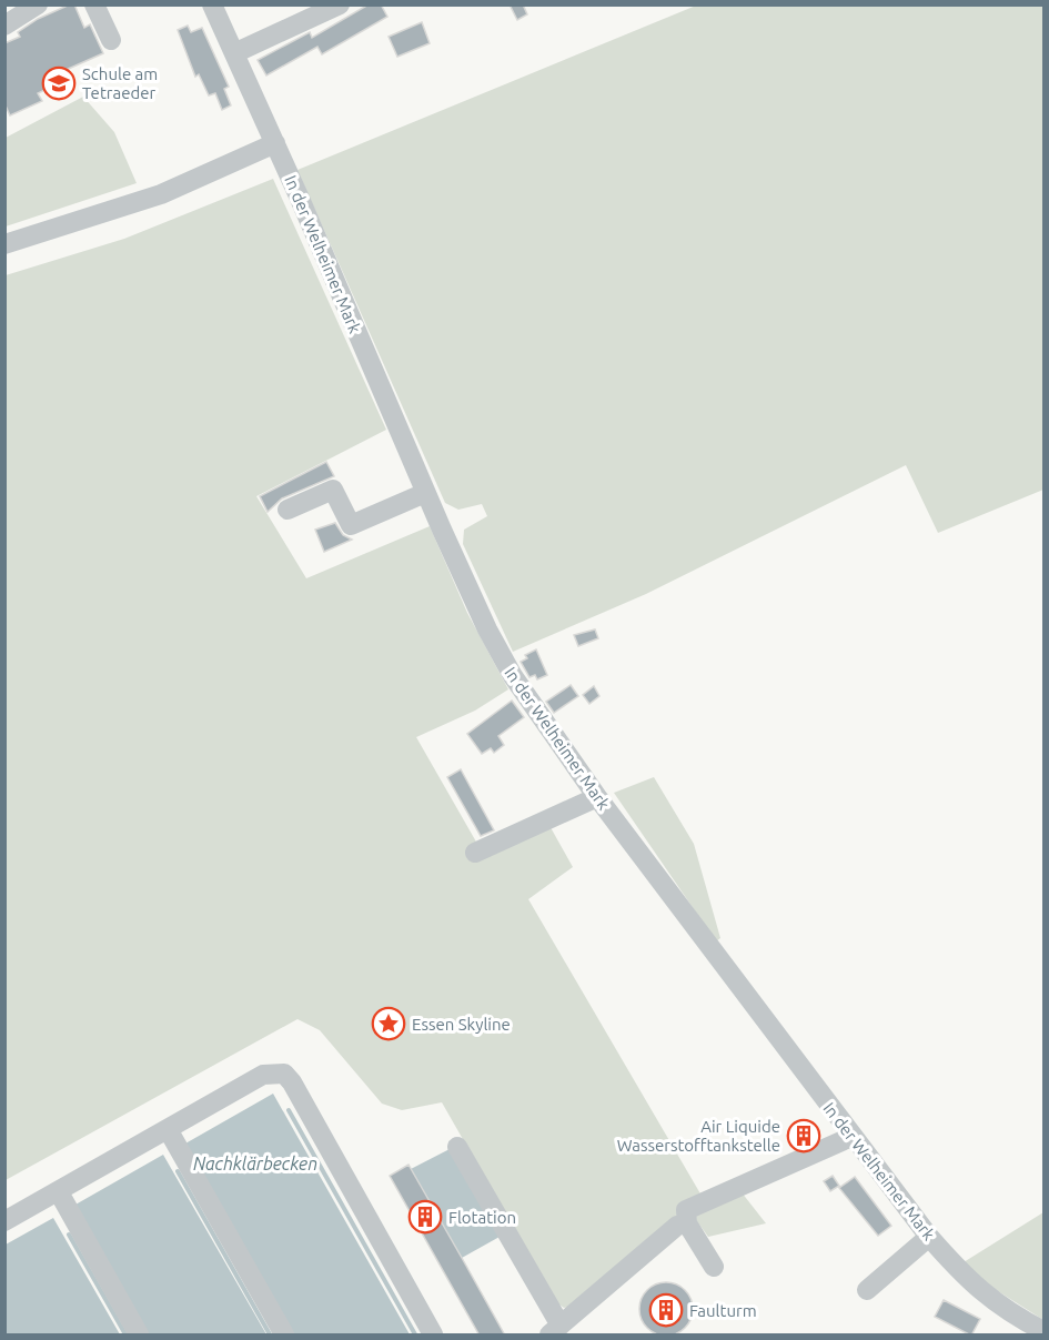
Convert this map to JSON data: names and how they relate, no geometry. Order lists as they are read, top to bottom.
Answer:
{
  "streets": {
    "street": ["In der Welheimer Mark"]
  },
  "water": ["Nachklärbecken"],
  "places": {
    "school or university": ["Schule am Tetraeder"],
    "place": ["Essen Skyline"],
    "building": ["Air Liquide Wasserstofftankstelle", "Flotation", "Faulturm"]
  }
}
